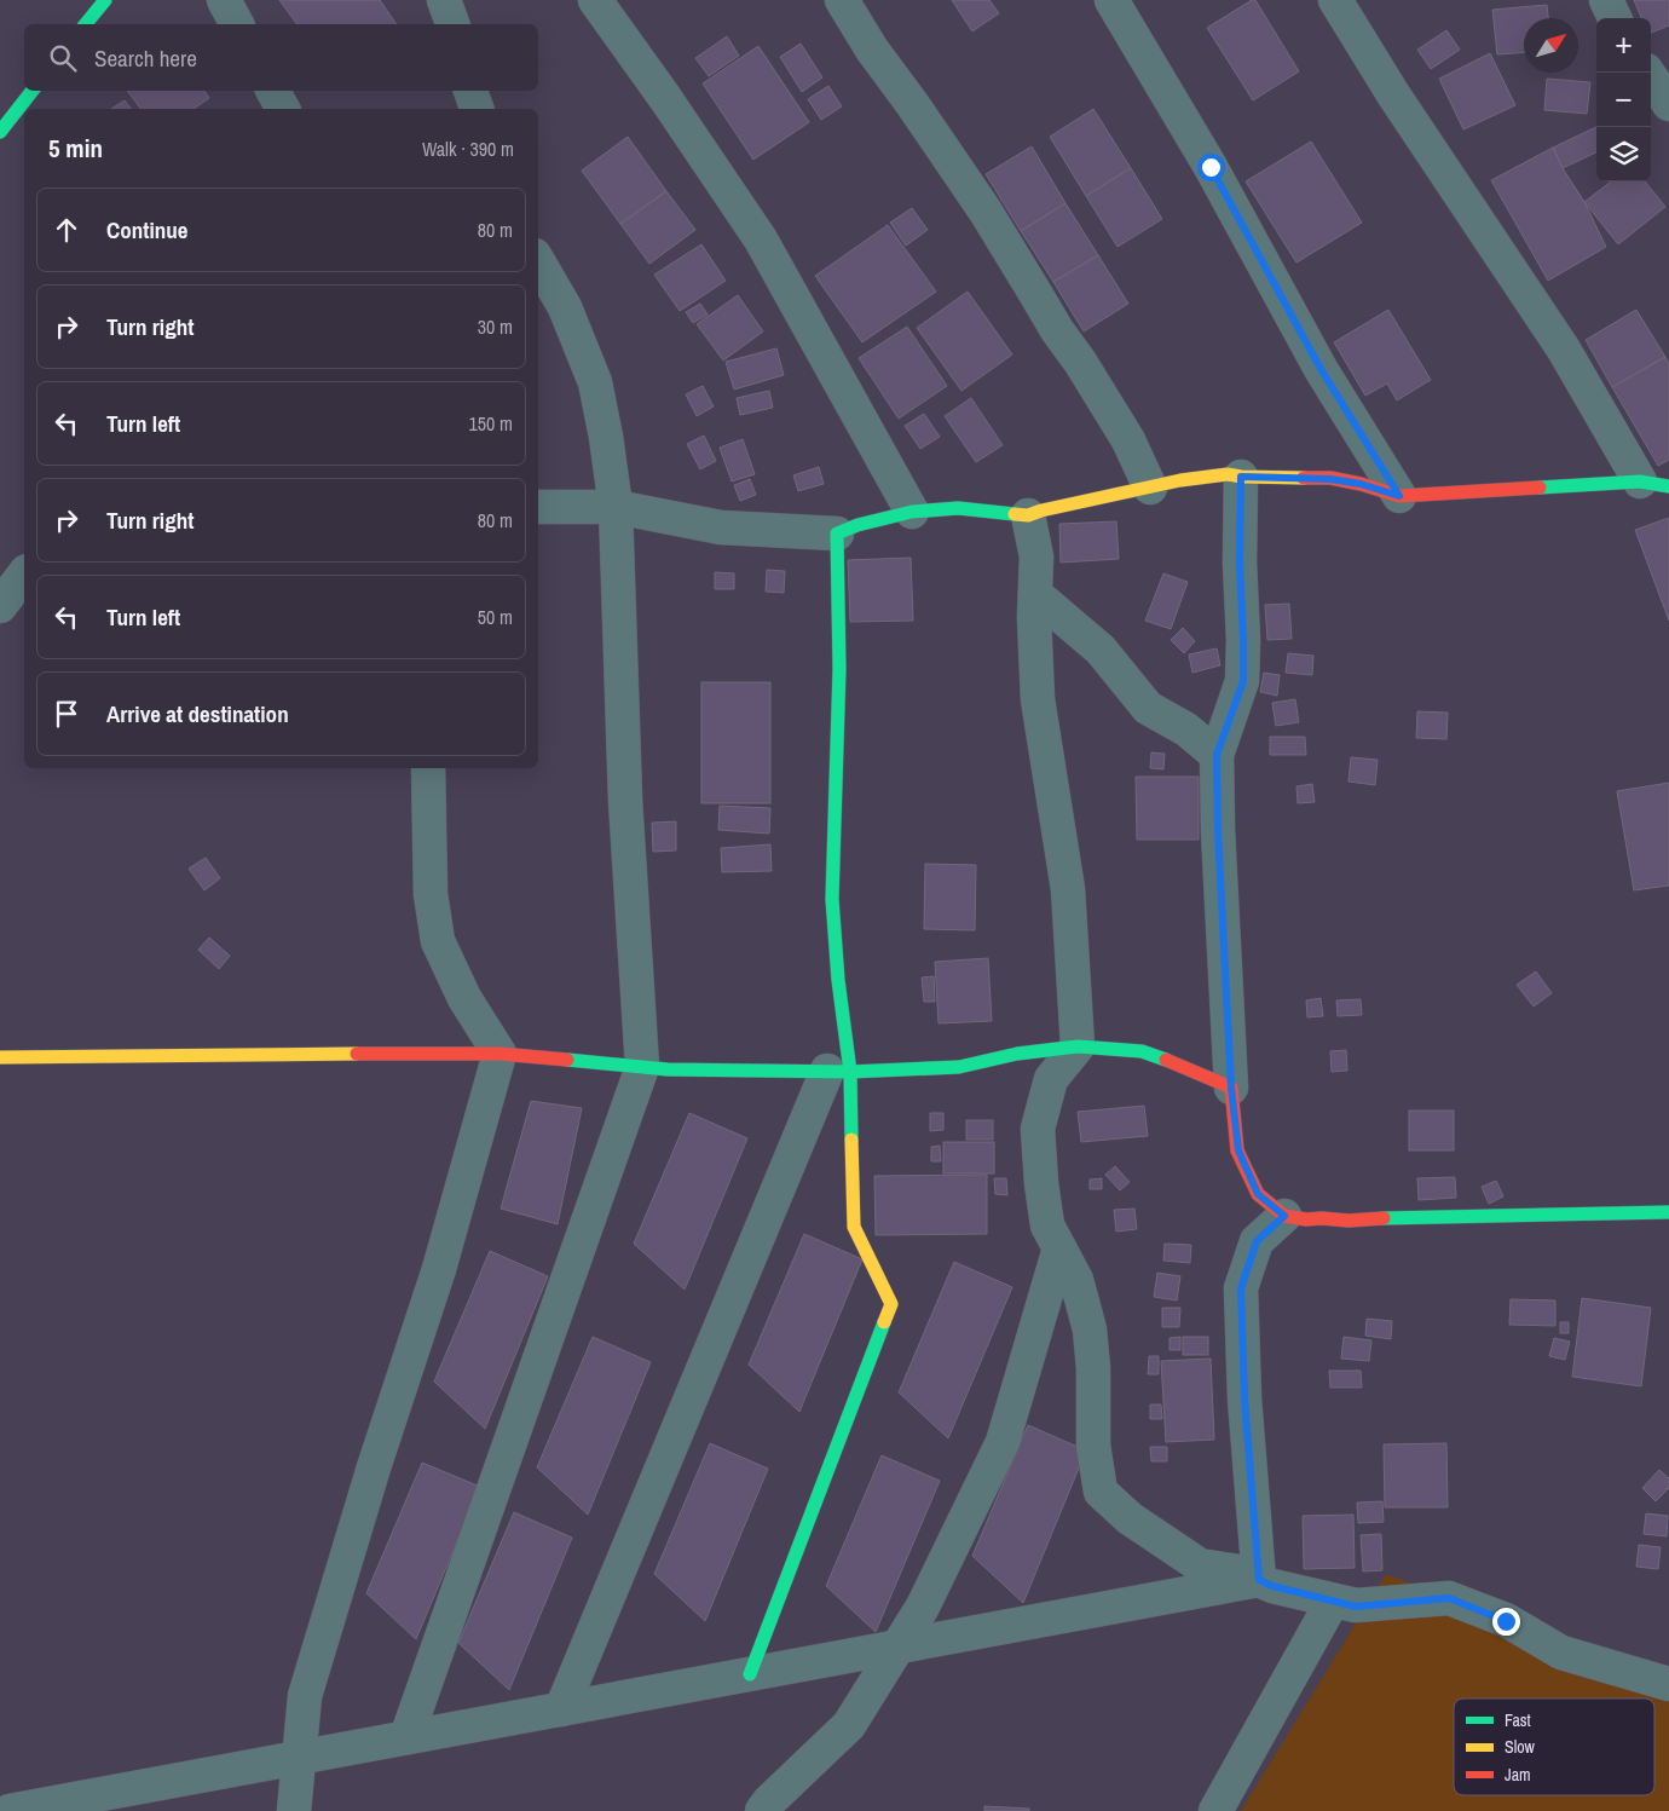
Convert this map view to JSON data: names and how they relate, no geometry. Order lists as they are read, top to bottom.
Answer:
{
  "legend": ["Fast", "Slow", "Jam"],
  "north": "top right",
  "page": {
    "map_buttons": ["+", "−"],
    "search": "Search here",
    "heading": ["5 min", "Walk · 390 m"],
    "list": [
      ["Continue", "80 m"],
      ["Turn right", "30 m"],
      ["Turn left", "150 m"],
      ["Turn right", "80 m"],
      ["Turn left", "50 m"],
      "Arrive at destination"
    ]
  }
}
